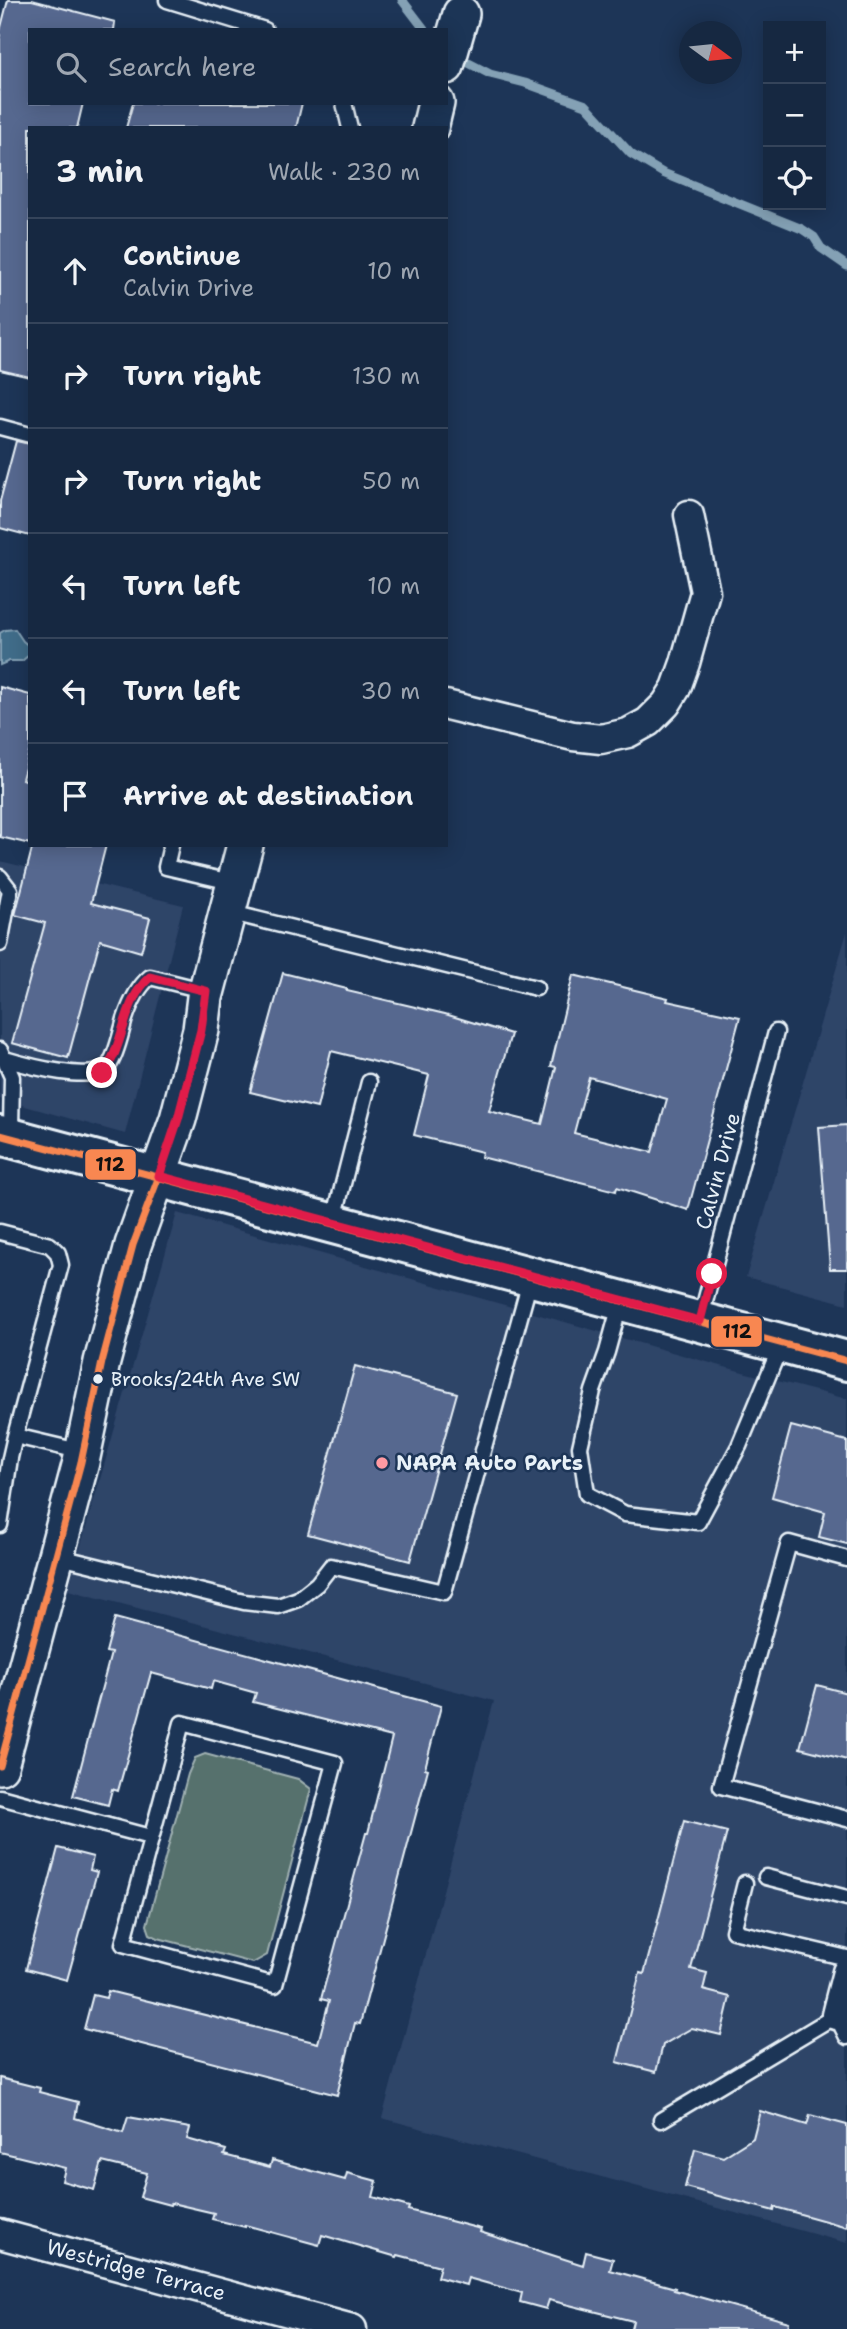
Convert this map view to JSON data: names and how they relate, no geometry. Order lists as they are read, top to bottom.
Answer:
{
  "streets": {
    "street": ["Westridge Terrace"],
    "lane": ["Calvin Drive"]
  },
  "places": ["Brooks/24th Ave SW", "NAPA Auto Parts"],
  "lines": ["transit line 112"],
  "north": "right",
  "page": {
    "map_buttons": ["+", "−"],
    "search": "Search here",
    "heading": ["3 min", "Walk · 230 m"],
    "list": [
      ["Continue", "Calvin Drive", "10 m"],
      ["Turn right", "130 m"],
      ["Turn right", "50 m"],
      ["Turn left", "10 m"],
      ["Turn left", "30 m"],
      "Arrive at destination"
    ]
  }
}
